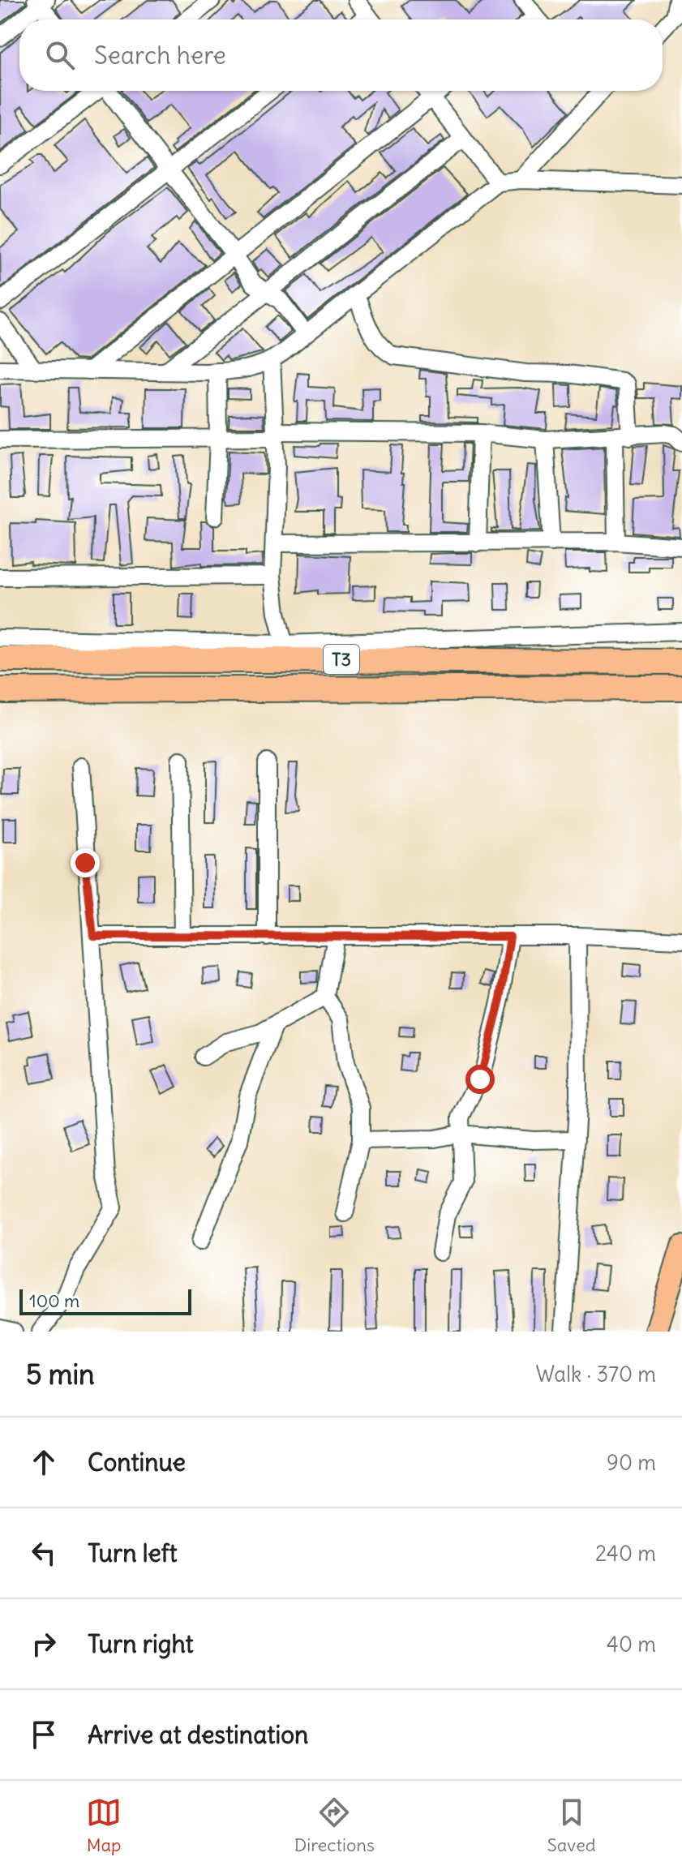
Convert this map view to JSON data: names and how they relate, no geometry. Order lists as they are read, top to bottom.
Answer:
{
  "streets": {
    "highway": ["T3"]
  },
  "scale_bar": "100 m",
  "page": {
    "search": "Search here",
    "scale": "100 m",
    "heading": ["5 min", "Walk · 370 m"],
    "list": [
      ["Continue", "90 m"],
      ["Turn left", "240 m"],
      ["Turn right", "40 m"],
      "Arrive at destination"
    ],
    "nav": ["Map", "Directions", "Saved"]
  }
}
